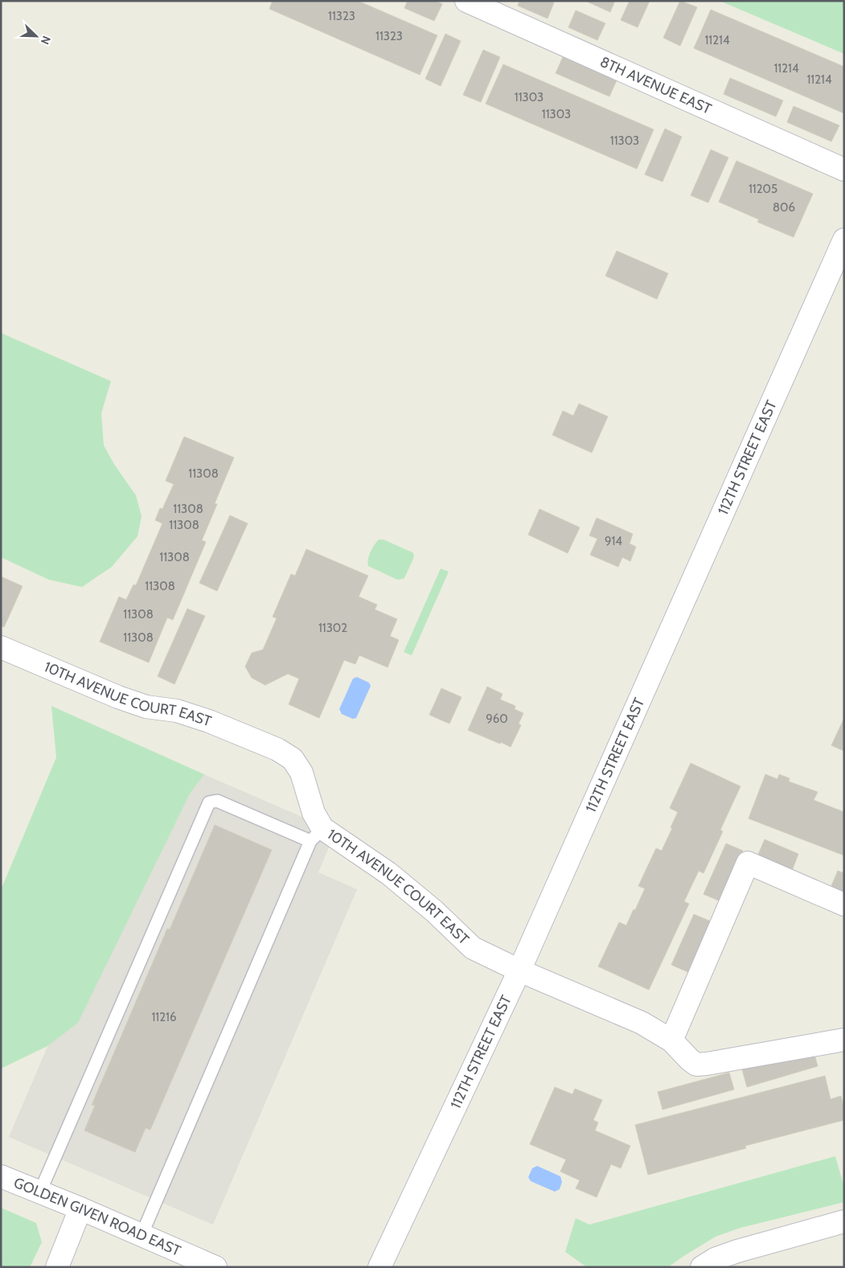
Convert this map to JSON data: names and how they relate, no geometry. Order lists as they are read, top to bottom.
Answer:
{
  "streets": {
    "street": [
      "8TH AVENUE EAST",
      "112TH STREET EAST",
      "10TH AVENUE COURT EAST",
      "GOLDEN GIVEN ROAD EAST"
    ]
  },
  "crossings": [
    ["112TH STREET EAST", "10TH AVENUE COURT EAST"]
  ],
  "house_numbers": [
    "11323",
    "11323",
    "11214",
    "11214",
    "11214",
    "11303",
    "11303",
    "11303",
    "11205",
    "806",
    "11308",
    "11308",
    "11308",
    "914",
    "11308",
    "11308",
    "11308",
    "11302",
    "11308",
    "960",
    "11216"
  ],
  "north": "bottom right"
}
